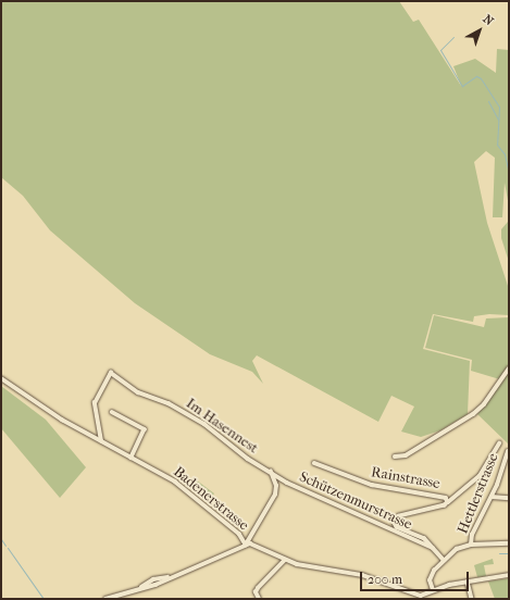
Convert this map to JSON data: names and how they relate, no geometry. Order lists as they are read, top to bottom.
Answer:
{
  "streets": {
    "street": [
      "Im Hasennest",
      "Rainstrasse",
      "Hettlerstrasse",
      "Badenerstrasse",
      "Schützenmurstrasse"
    ]
  },
  "crossings": [
    ["Im Hasennest", "Badenerstrasse"],
    ["Im Hasennest", "Schützenmurstrasse"],
    ["Rainstrasse", "Schützenmurstrasse"]
  ],
  "scale_bar": "200 m",
  "north": "top right"
}
